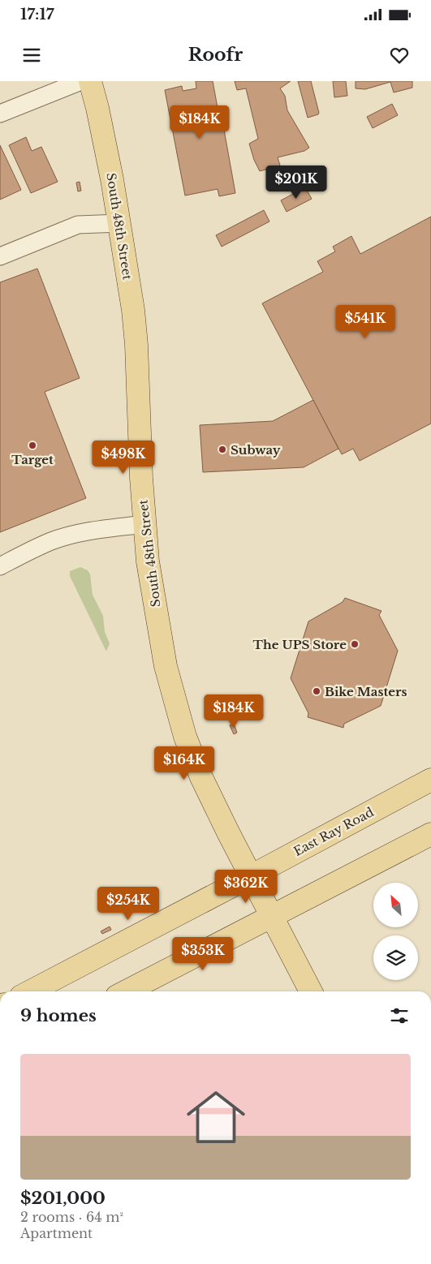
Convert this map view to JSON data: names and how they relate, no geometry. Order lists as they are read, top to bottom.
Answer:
{
  "streets": {
    "main road": ["South 48th Street", "East Ray Road"]
  },
  "crossings": [
    ["South 48th Street", "East Ray Road"]
  ],
  "places": [
    "Target",
    "Subway",
    "The UPS Store",
    "Bike Masters"
  ],
  "north": "top left",
  "page": {
    "status": "17:17",
    "header": "Roofr",
    "price": [
      "$184K",
      "$201K",
      "$541K",
      "$498K",
      "$184K",
      "$164K",
      "$362K",
      "$254K",
      "$353K"
    ],
    "heading": "9 homes",
    "list": [
      {
        "name": "$201,000",
        "note": "2 rooms · 64 m² · Apartment"
      }
    ]
  }
}
